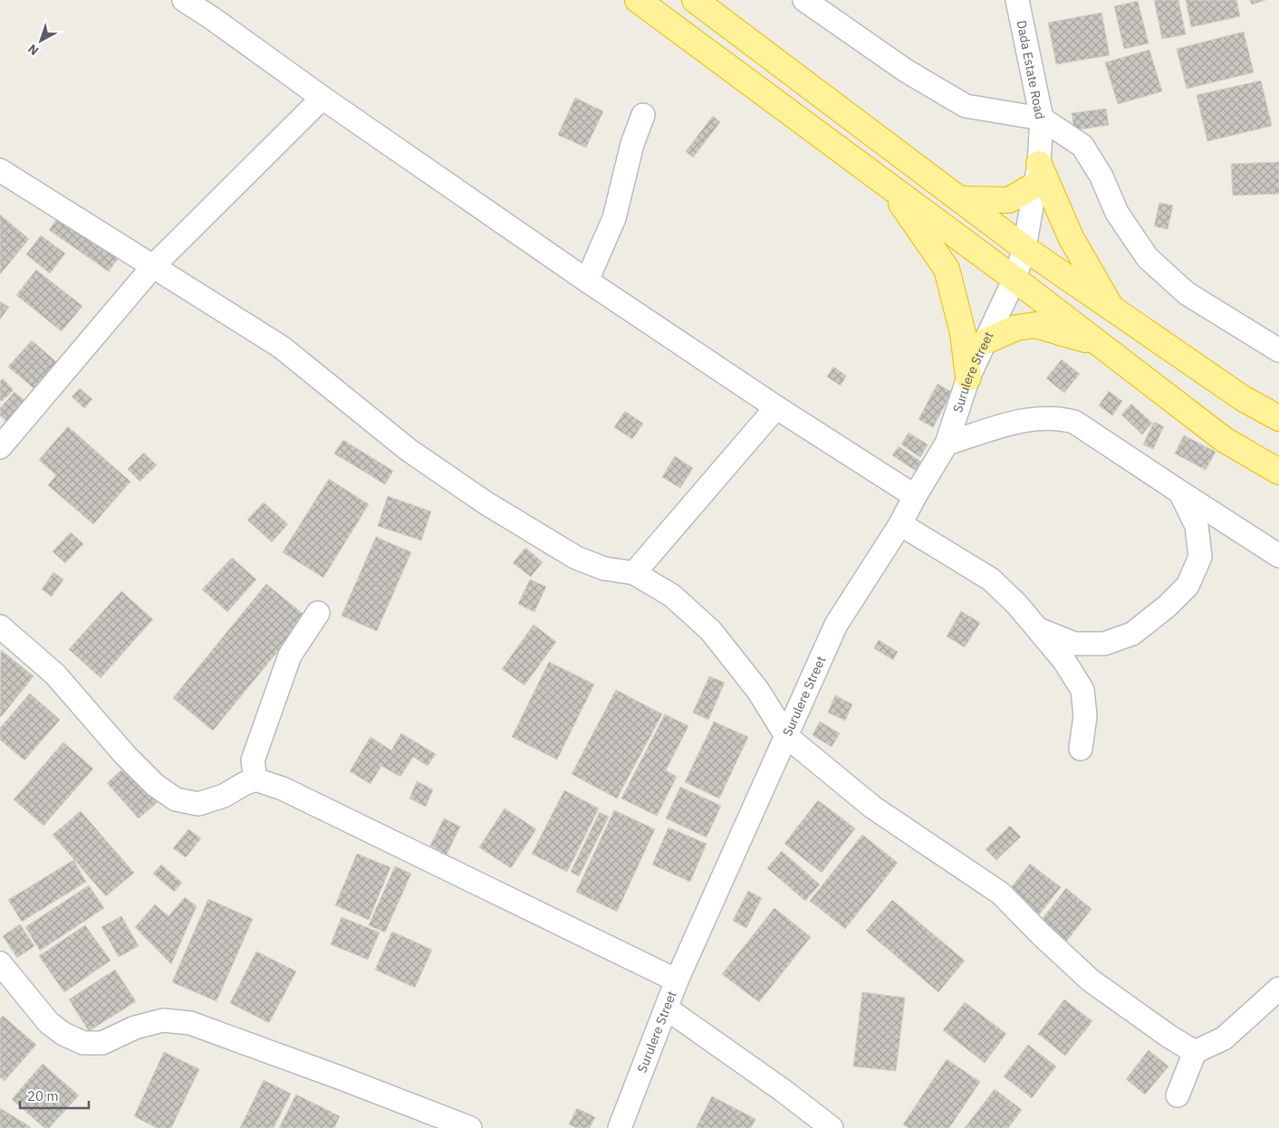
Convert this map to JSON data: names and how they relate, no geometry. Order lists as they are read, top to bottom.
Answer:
{
  "streets": {
    "street": ["Dada Estate Road", "Surulere Street"]
  },
  "crossings": [
    ["Dada Estate Road", "Surulere Street"]
  ],
  "scale_bar": "20 m",
  "north": "bottom left"
}
